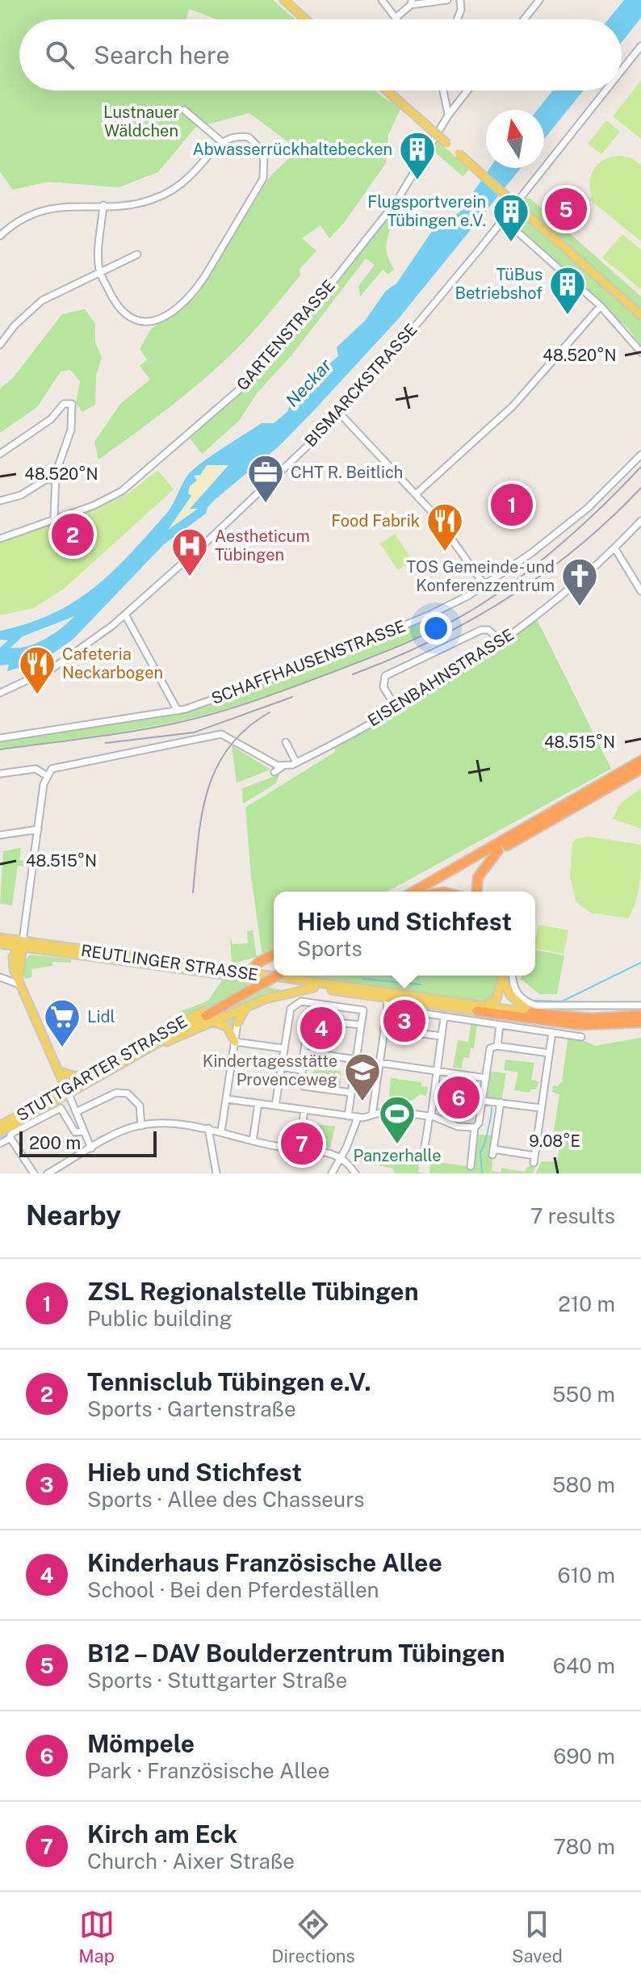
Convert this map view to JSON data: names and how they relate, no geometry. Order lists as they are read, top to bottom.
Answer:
{
  "streets": {
    "main road": ["REUTLINGER STRASSE", "STUTTGARTER STRASSE"],
    "street": [
      "GARTENSTRASSE",
      "BISMARCKSTRASSE",
      "SCHAFFHAUSENSTRASSE",
      "EISENBAHNSTRASSE"
    ]
  },
  "water": ["Neckar"],
  "parks": ["Lustnauer Wäldchen"],
  "places": {
    "building": ["Abwasserrückhaltebecken", "Flugsportverein Tübingen e.V.", "TüBus Betriebshof"],
    "office": ["CHT R. Beitlich"],
    "restaurant": ["Food Fabrik", "Cafeteria Neckarbogen"],
    "hospital": ["Aestheticum Tübingen"],
    "church": ["TOS Gemeinde- und Konferenzzentrum"],
    "supermarket": ["Lidl"],
    "school or university": ["Kindertagesstätte Provenceweg"],
    "sports": ["Panzerhalle"]
  },
  "scale_bar": "200 m",
  "north": "top",
  "page": {
    "search": "Search here",
    "pins": [
      "5",
      "1",
      "2",
      "3",
      "4",
      "6",
      "7"
    ],
    "popup": ["Hieb und Stichfest", "Sports"],
    "scale": "200 m",
    "heading": ["Nearby", "7 results"],
    "list": [
      {
        "mark": "1",
        "name": "ZSL Regionalstelle Tübingen",
        "note": "Public building",
        "value": "210 m"
      },
      {
        "mark": "2",
        "name": "Tennisclub Tübingen e.V.",
        "note": "Sports · Gartenstraße",
        "value": "550 m"
      },
      {
        "mark": "3",
        "name": "Hieb und Stichfest",
        "note": "Sports · Allee des Chasseurs",
        "value": "580 m"
      },
      {
        "mark": "4",
        "name": "Kinderhaus Französische Allee",
        "note": "School · Bei den Pferdeställen",
        "value": "610 m"
      },
      {
        "mark": "5",
        "name": "B12 – DAV Boulderzentrum Tübingen",
        "note": "Sports · Stuttgarter Straße",
        "value": "640 m"
      },
      {
        "mark": "6",
        "name": "Mömpele",
        "note": "Park · Französische Allee",
        "value": "690 m"
      },
      {
        "mark": "7",
        "name": "Kirch am Eck",
        "note": "Church · Aixer Straße",
        "value": "780 m"
      }
    ],
    "nav": ["Map", "Directions", "Saved"]
  },
  "coordinates": ["48.520°N", "48.515°N", "9.08°E"]
}
